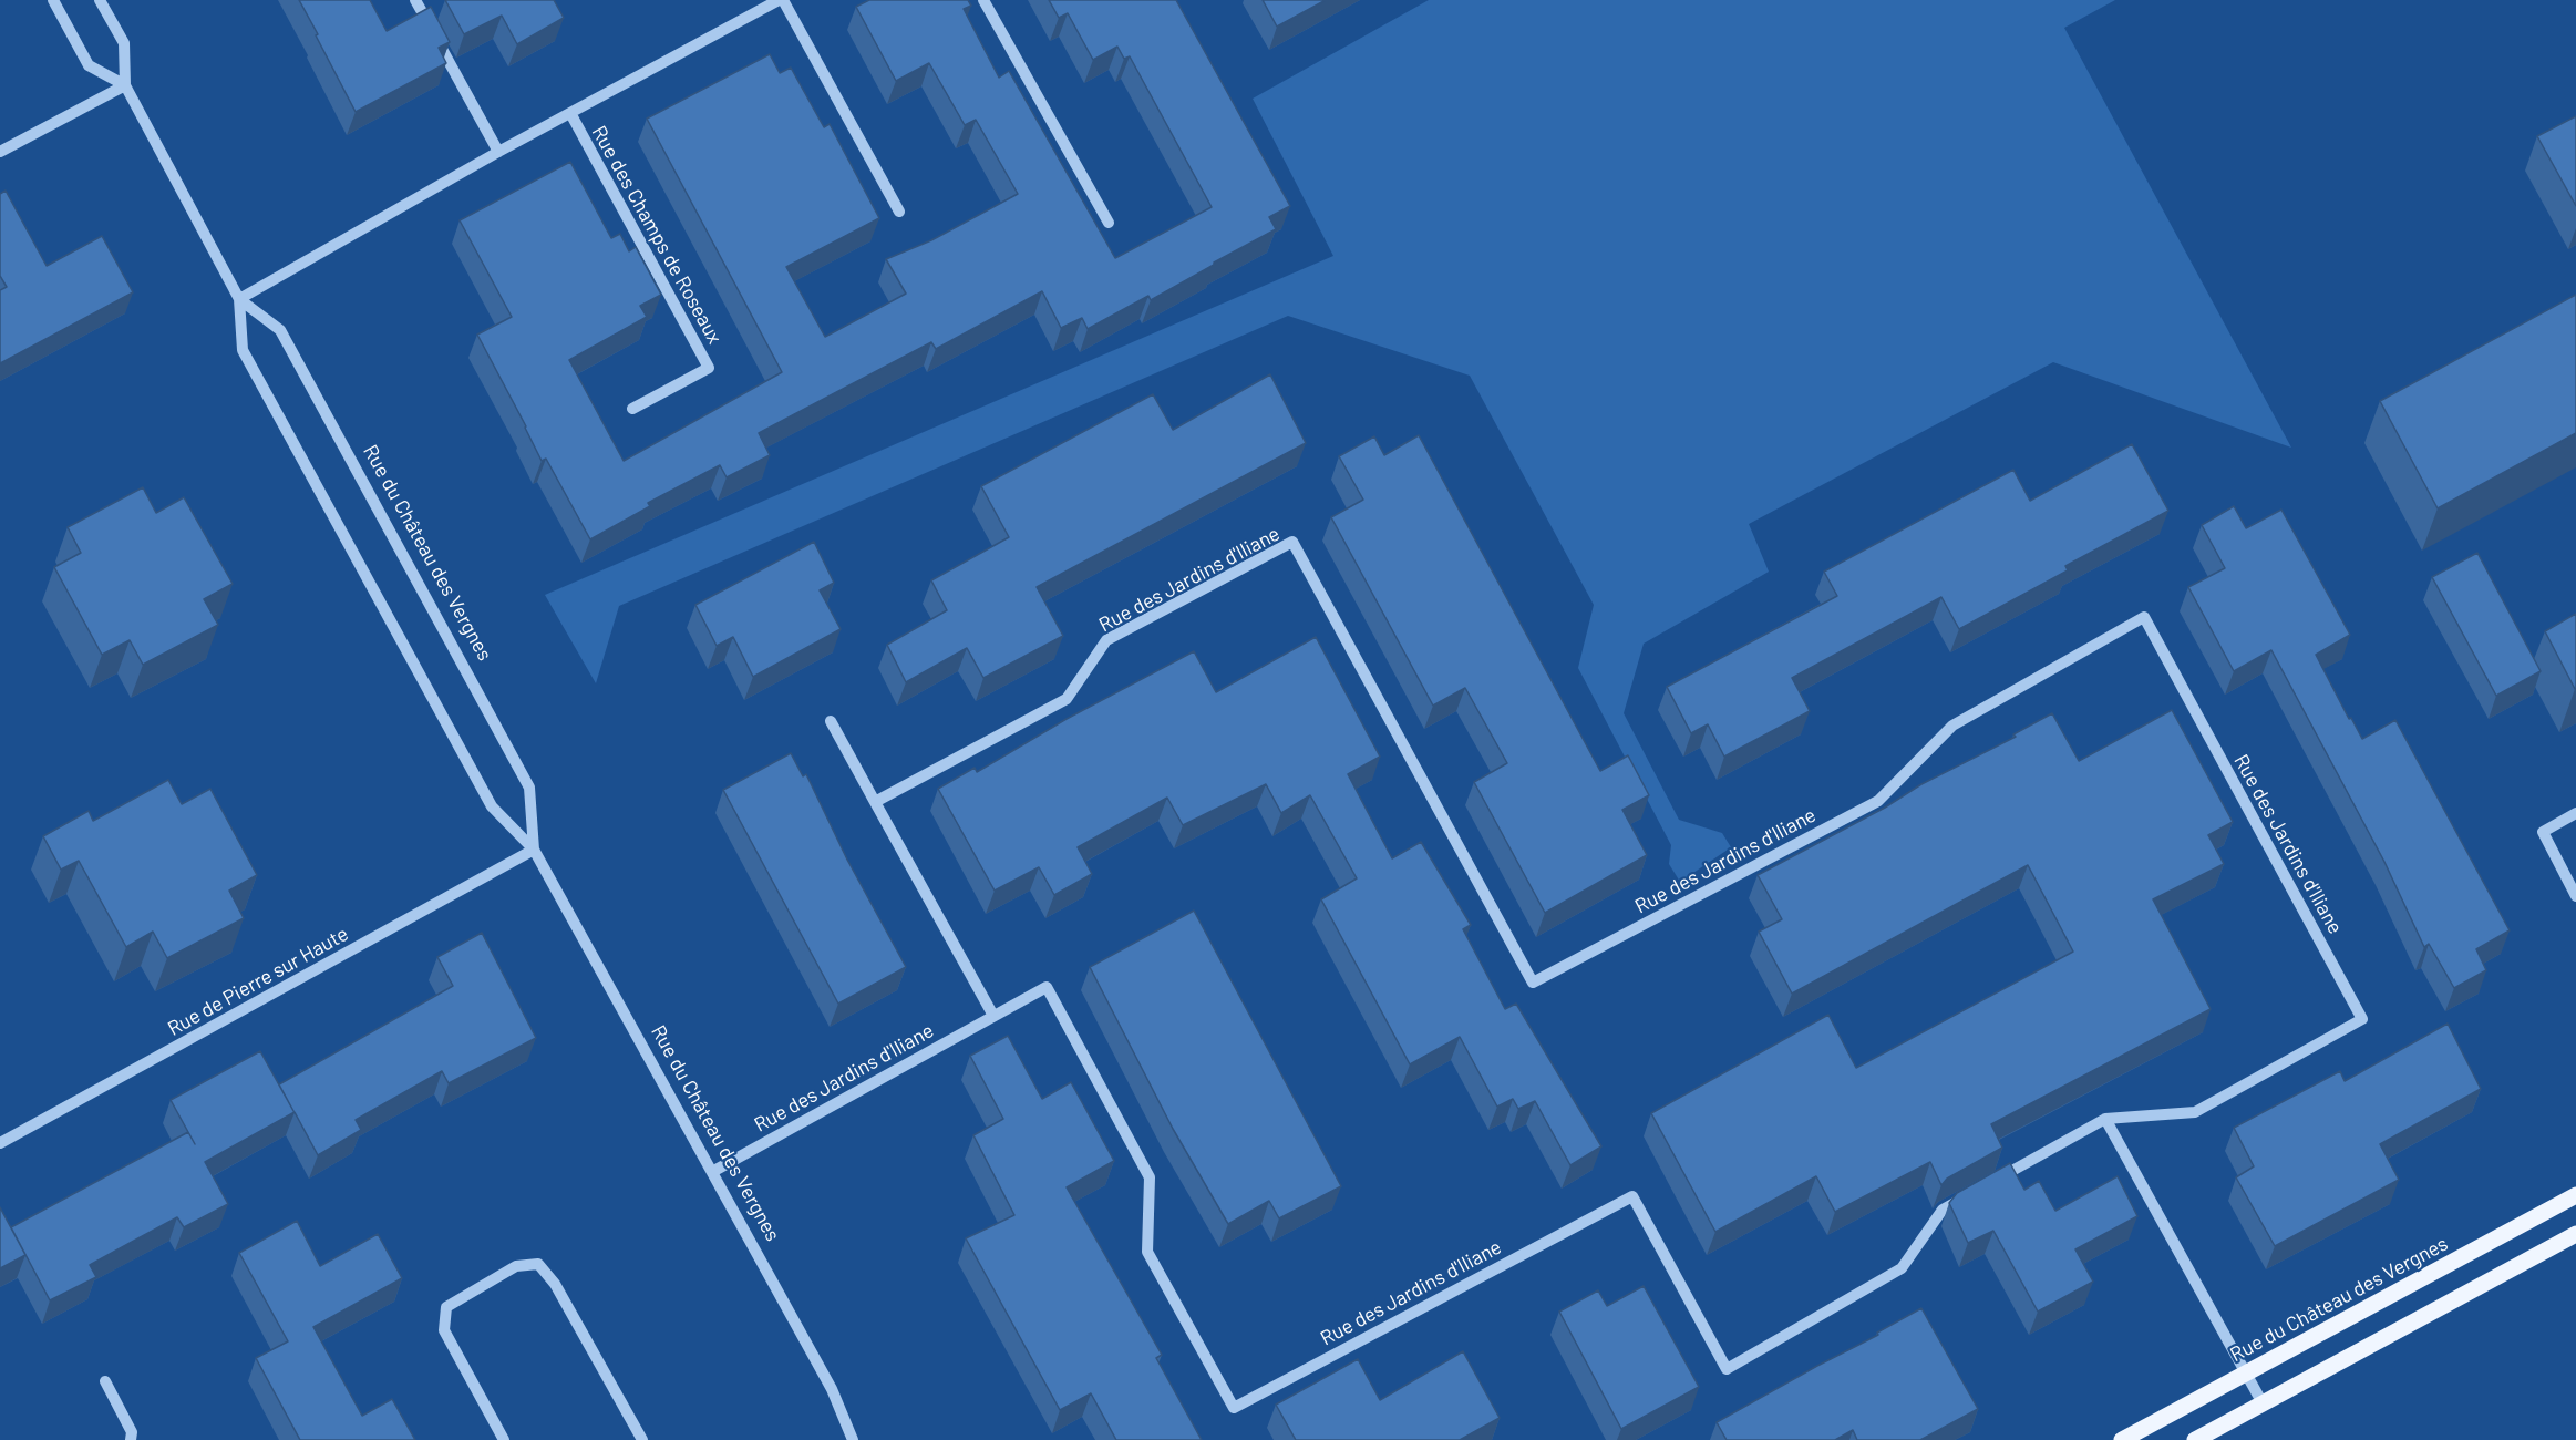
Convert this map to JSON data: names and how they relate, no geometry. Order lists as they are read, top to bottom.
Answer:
{
  "streets": {
    "main road": ["Rue du Château des Vergnes"],
    "street": ["Rue des Champs de Roseaux", "Rue des Jardins d'Iliane", "Rue de Pierre sur Haute"]
  },
  "crossings": [
    ["Rue des Champs de Roseaux", "Rue du Château des Vergnes"],
    ["Rue du Château des Vergnes", "Rue des Jardins d'Iliane"],
    ["Rue du Château des Vergnes", "Rue de Pierre sur Haute"]
  ]
}
